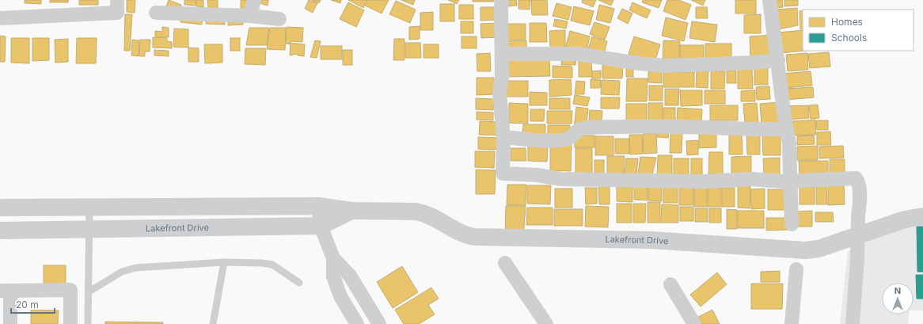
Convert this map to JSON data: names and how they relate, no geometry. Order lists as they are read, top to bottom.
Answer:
{
  "streets": {
    "street": ["Lakefront Drive"]
  },
  "legend": ["Homes", "Schools"],
  "scale_bar": "20 m",
  "north": "top"
}
